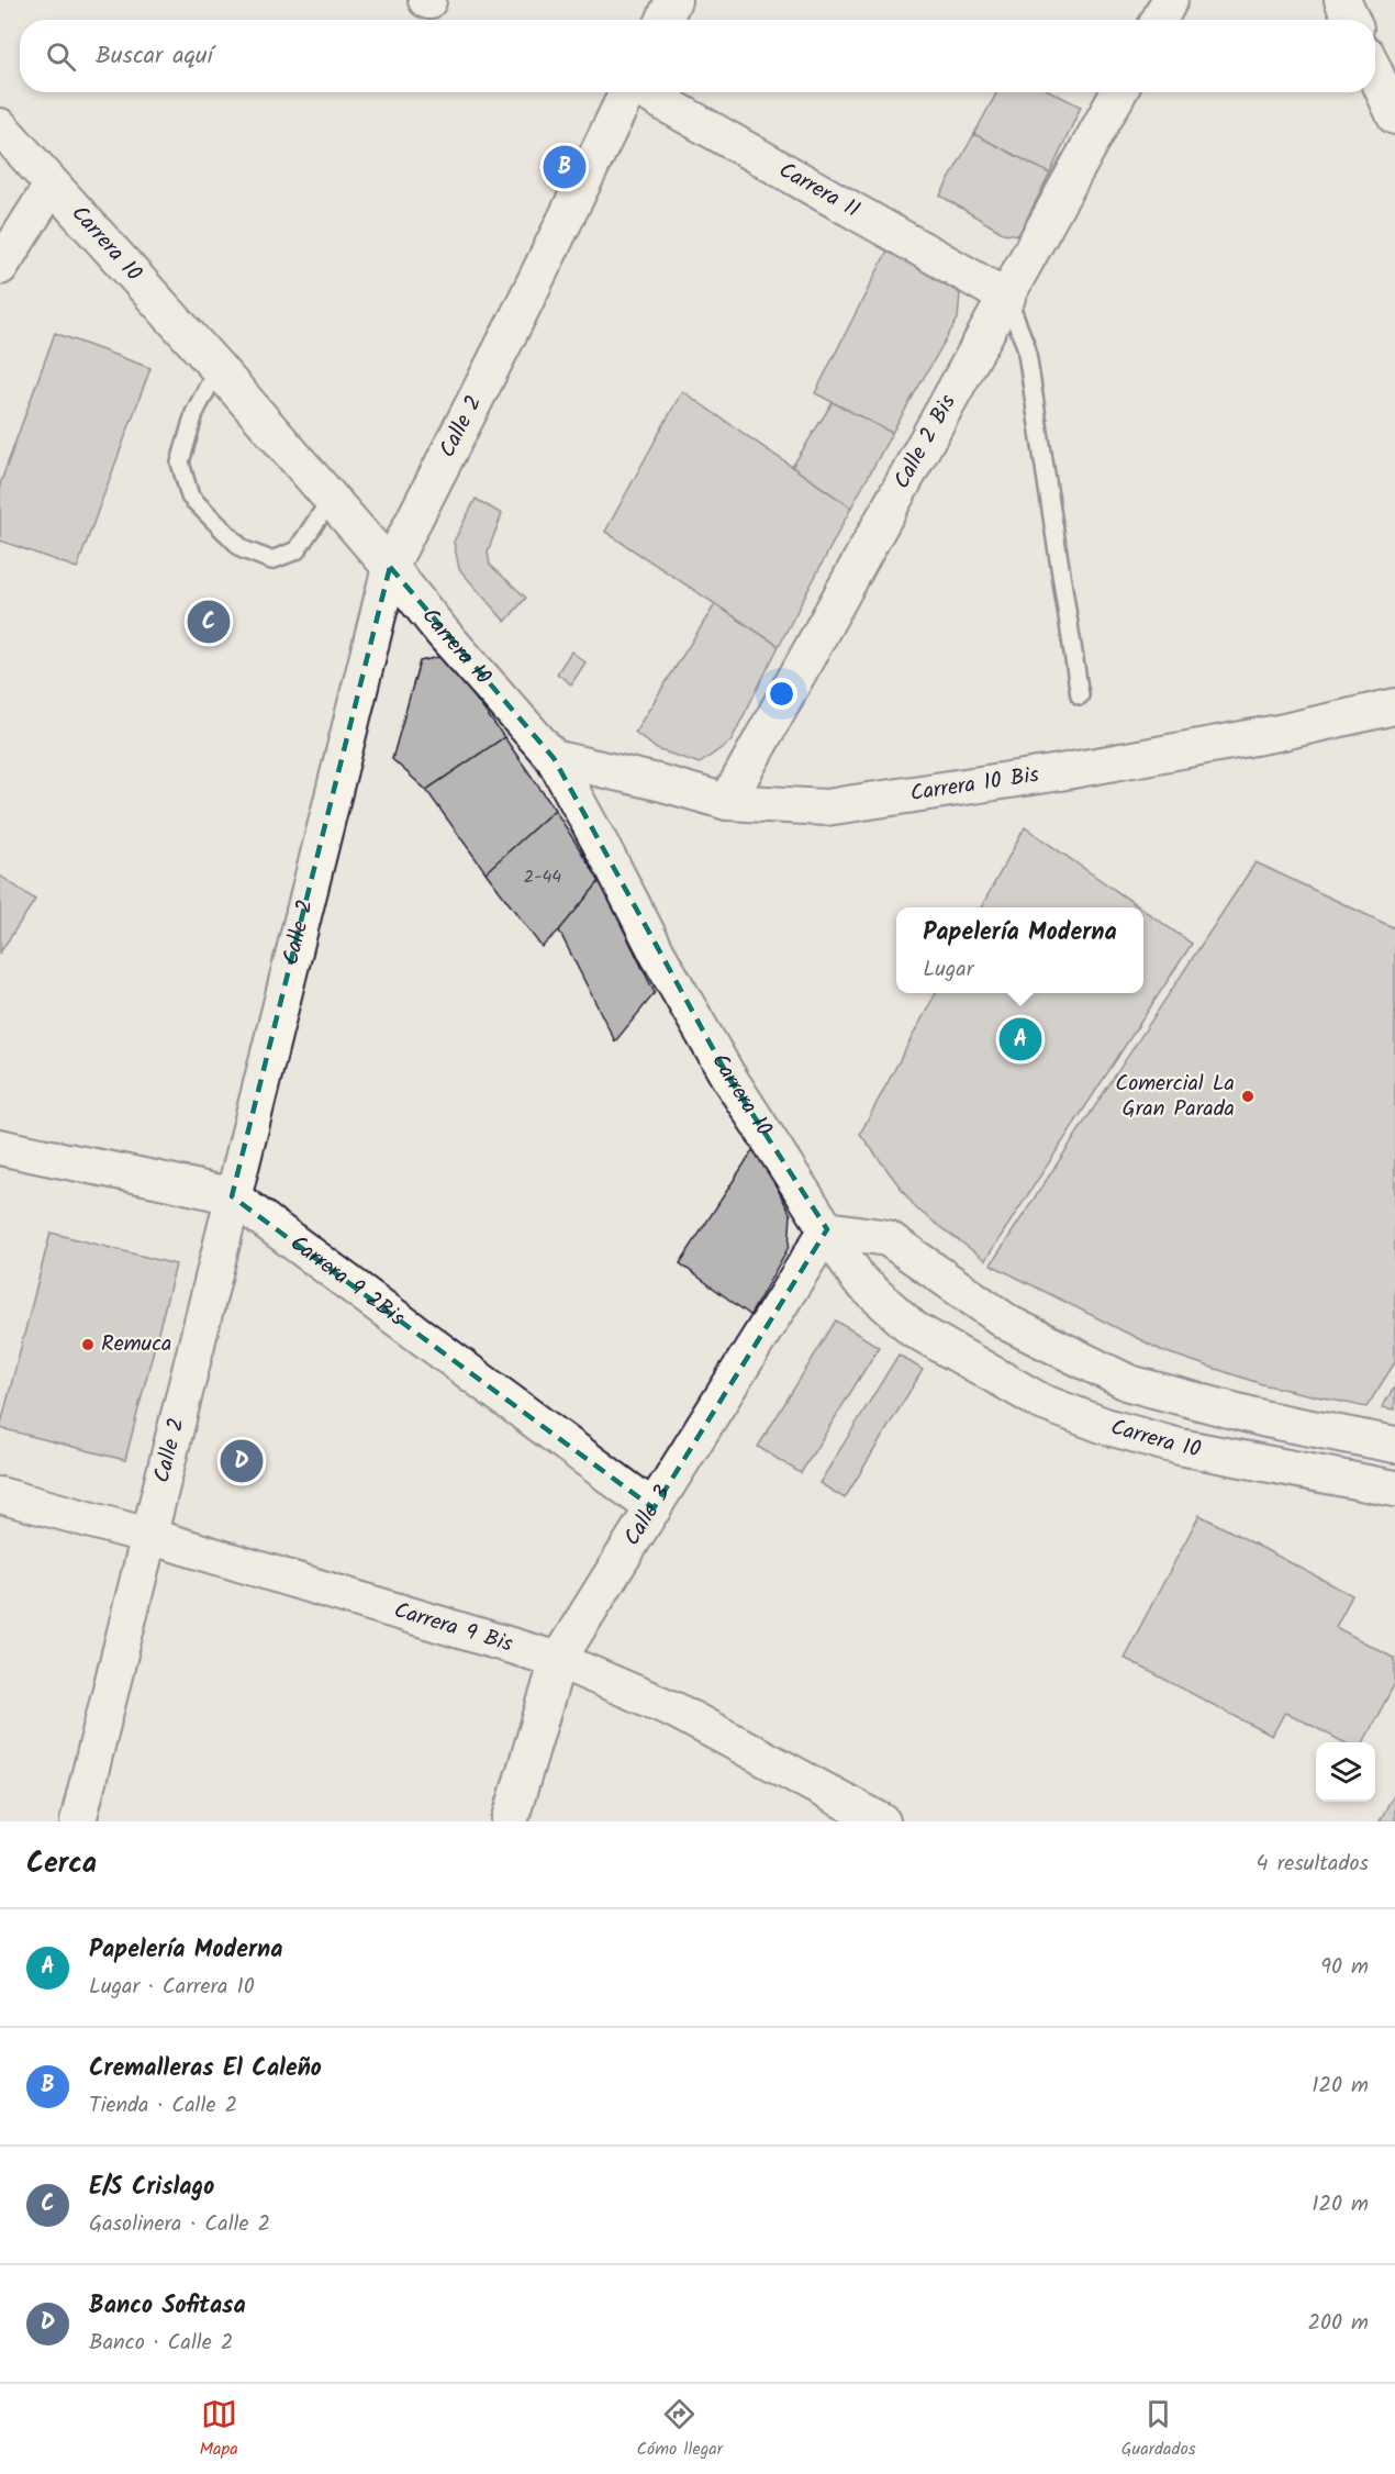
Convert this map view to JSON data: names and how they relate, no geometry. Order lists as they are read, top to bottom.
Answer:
{
  "streets": {
    "street": [
      "Carrera 11",
      "Carrera 10",
      "Calle 2",
      "Calle 2 Bis",
      "Carrera 10 Bis",
      "Carrera 9 2Bis",
      "Calle 3",
      "Carrera 9 Bis"
    ]
  },
  "crossings": [
    ["Carrera 11", "Calle 2 Bis"],
    ["Carrera 10", "Calle 2"],
    ["Carrera 10", "Carrera 10 Bis"],
    ["Carrera 10", "Calle 3"],
    ["Calle 2", "Carrera 9 2Bis"],
    ["Calle 2", "Carrera 9 Bis"],
    ["Calle 2 Bis", "Carrera 10 Bis"],
    ["Carrera 9 2Bis", "Calle 3"],
    ["Calle 3", "Carrera 9 Bis"]
  ],
  "places": ["Comercial La Gran Parada", "Remuca"],
  "house_numbers": ["2-44"],
  "page": {
    "search": "Buscar aquí",
    "pins": [
      "B",
      "C",
      "A",
      "D"
    ],
    "popup": ["Papelería Moderna", "Lugar"],
    "heading": ["Cerca", "4 resultados"],
    "list": [
      {
        "mark": "A",
        "name": "Papelería Moderna",
        "note": "Lugar · Carrera 10",
        "value": "90 m"
      },
      {
        "mark": "B",
        "name": "Cremalleras El Caleño",
        "note": "Tienda · Calle 2",
        "value": "120 m"
      },
      {
        "mark": "C",
        "name": "E/S Crislago",
        "note": "Gasolinera · Calle 2",
        "value": "120 m"
      },
      {
        "mark": "D",
        "name": "Banco Sofitasa",
        "note": "Banco · Calle 2",
        "value": "200 m"
      }
    ],
    "nav": ["Mapa", "Cómo llegar", "Guardados"]
  }
}
